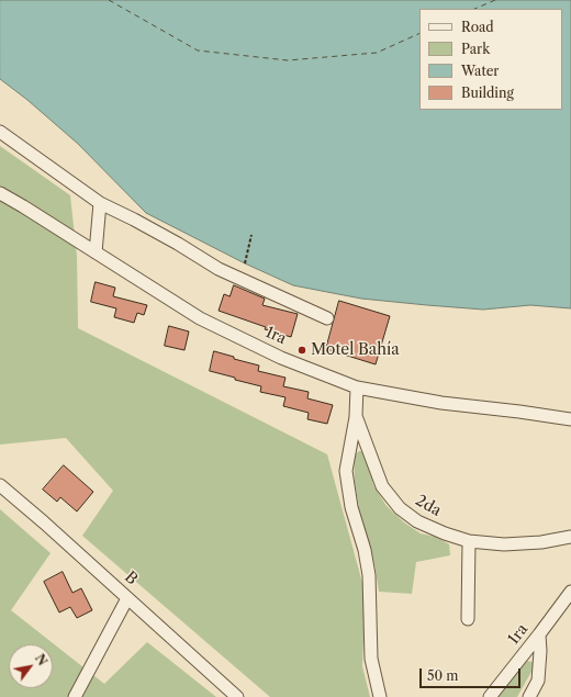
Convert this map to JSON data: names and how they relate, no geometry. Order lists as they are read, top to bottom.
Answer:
{
  "streets": {
    "street": ["1ra", "2da", "B"]
  },
  "crossings": [
    ["1ra", "2da"]
  ],
  "places": ["Motel Bahía"],
  "legend": [
    "Road",
    "Park",
    "Water",
    "Building"
  ],
  "scale_bar": "50 m",
  "north": "top right"
}
